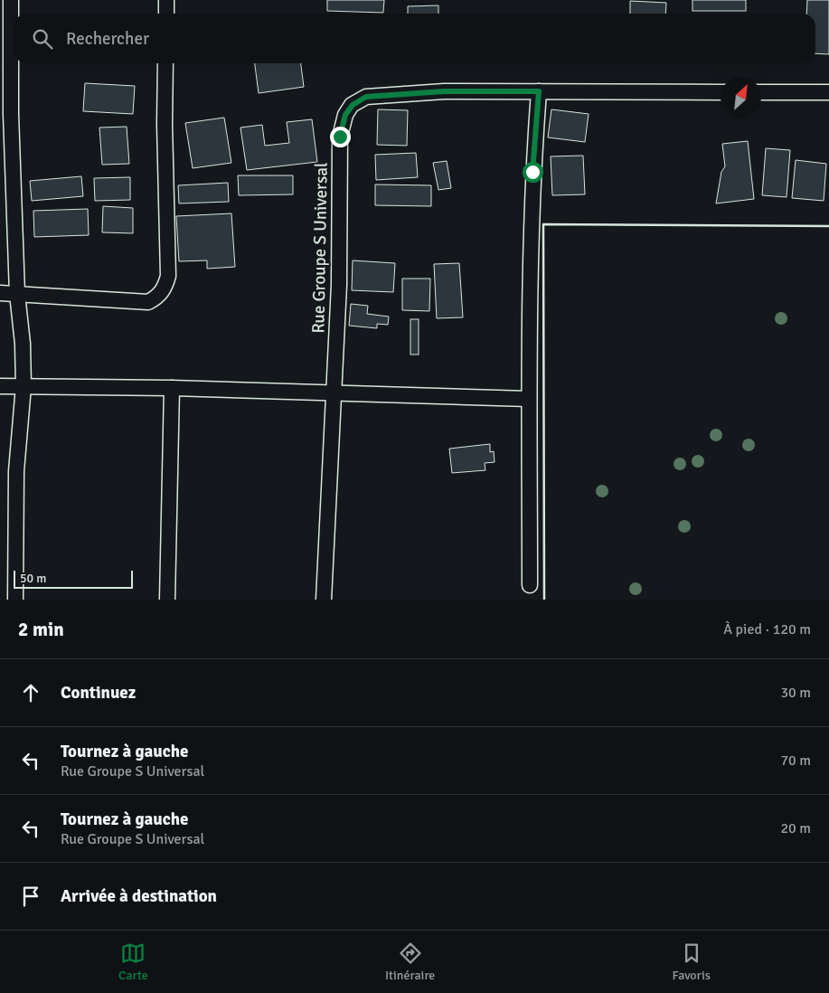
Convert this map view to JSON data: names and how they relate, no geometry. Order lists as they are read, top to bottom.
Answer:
{
  "streets": {
    "street": ["Rue Groupe S Universal"]
  },
  "scale_bar": "50 m",
  "north": "top right",
  "page": {
    "search": "Rechercher",
    "scale": "50 m",
    "heading": ["2 min", "À pied · 120 m"],
    "list": [
      ["Continuez", "30 m"],
      ["Tournez à gauche", "Rue Groupe S Universal", "70 m"],
      ["Tournez à gauche", "Rue Groupe S Universal", "20 m"],
      "Arrivée à destination"
    ],
    "nav": ["Carte", "Itinéraire", "Favoris"]
  }
}
